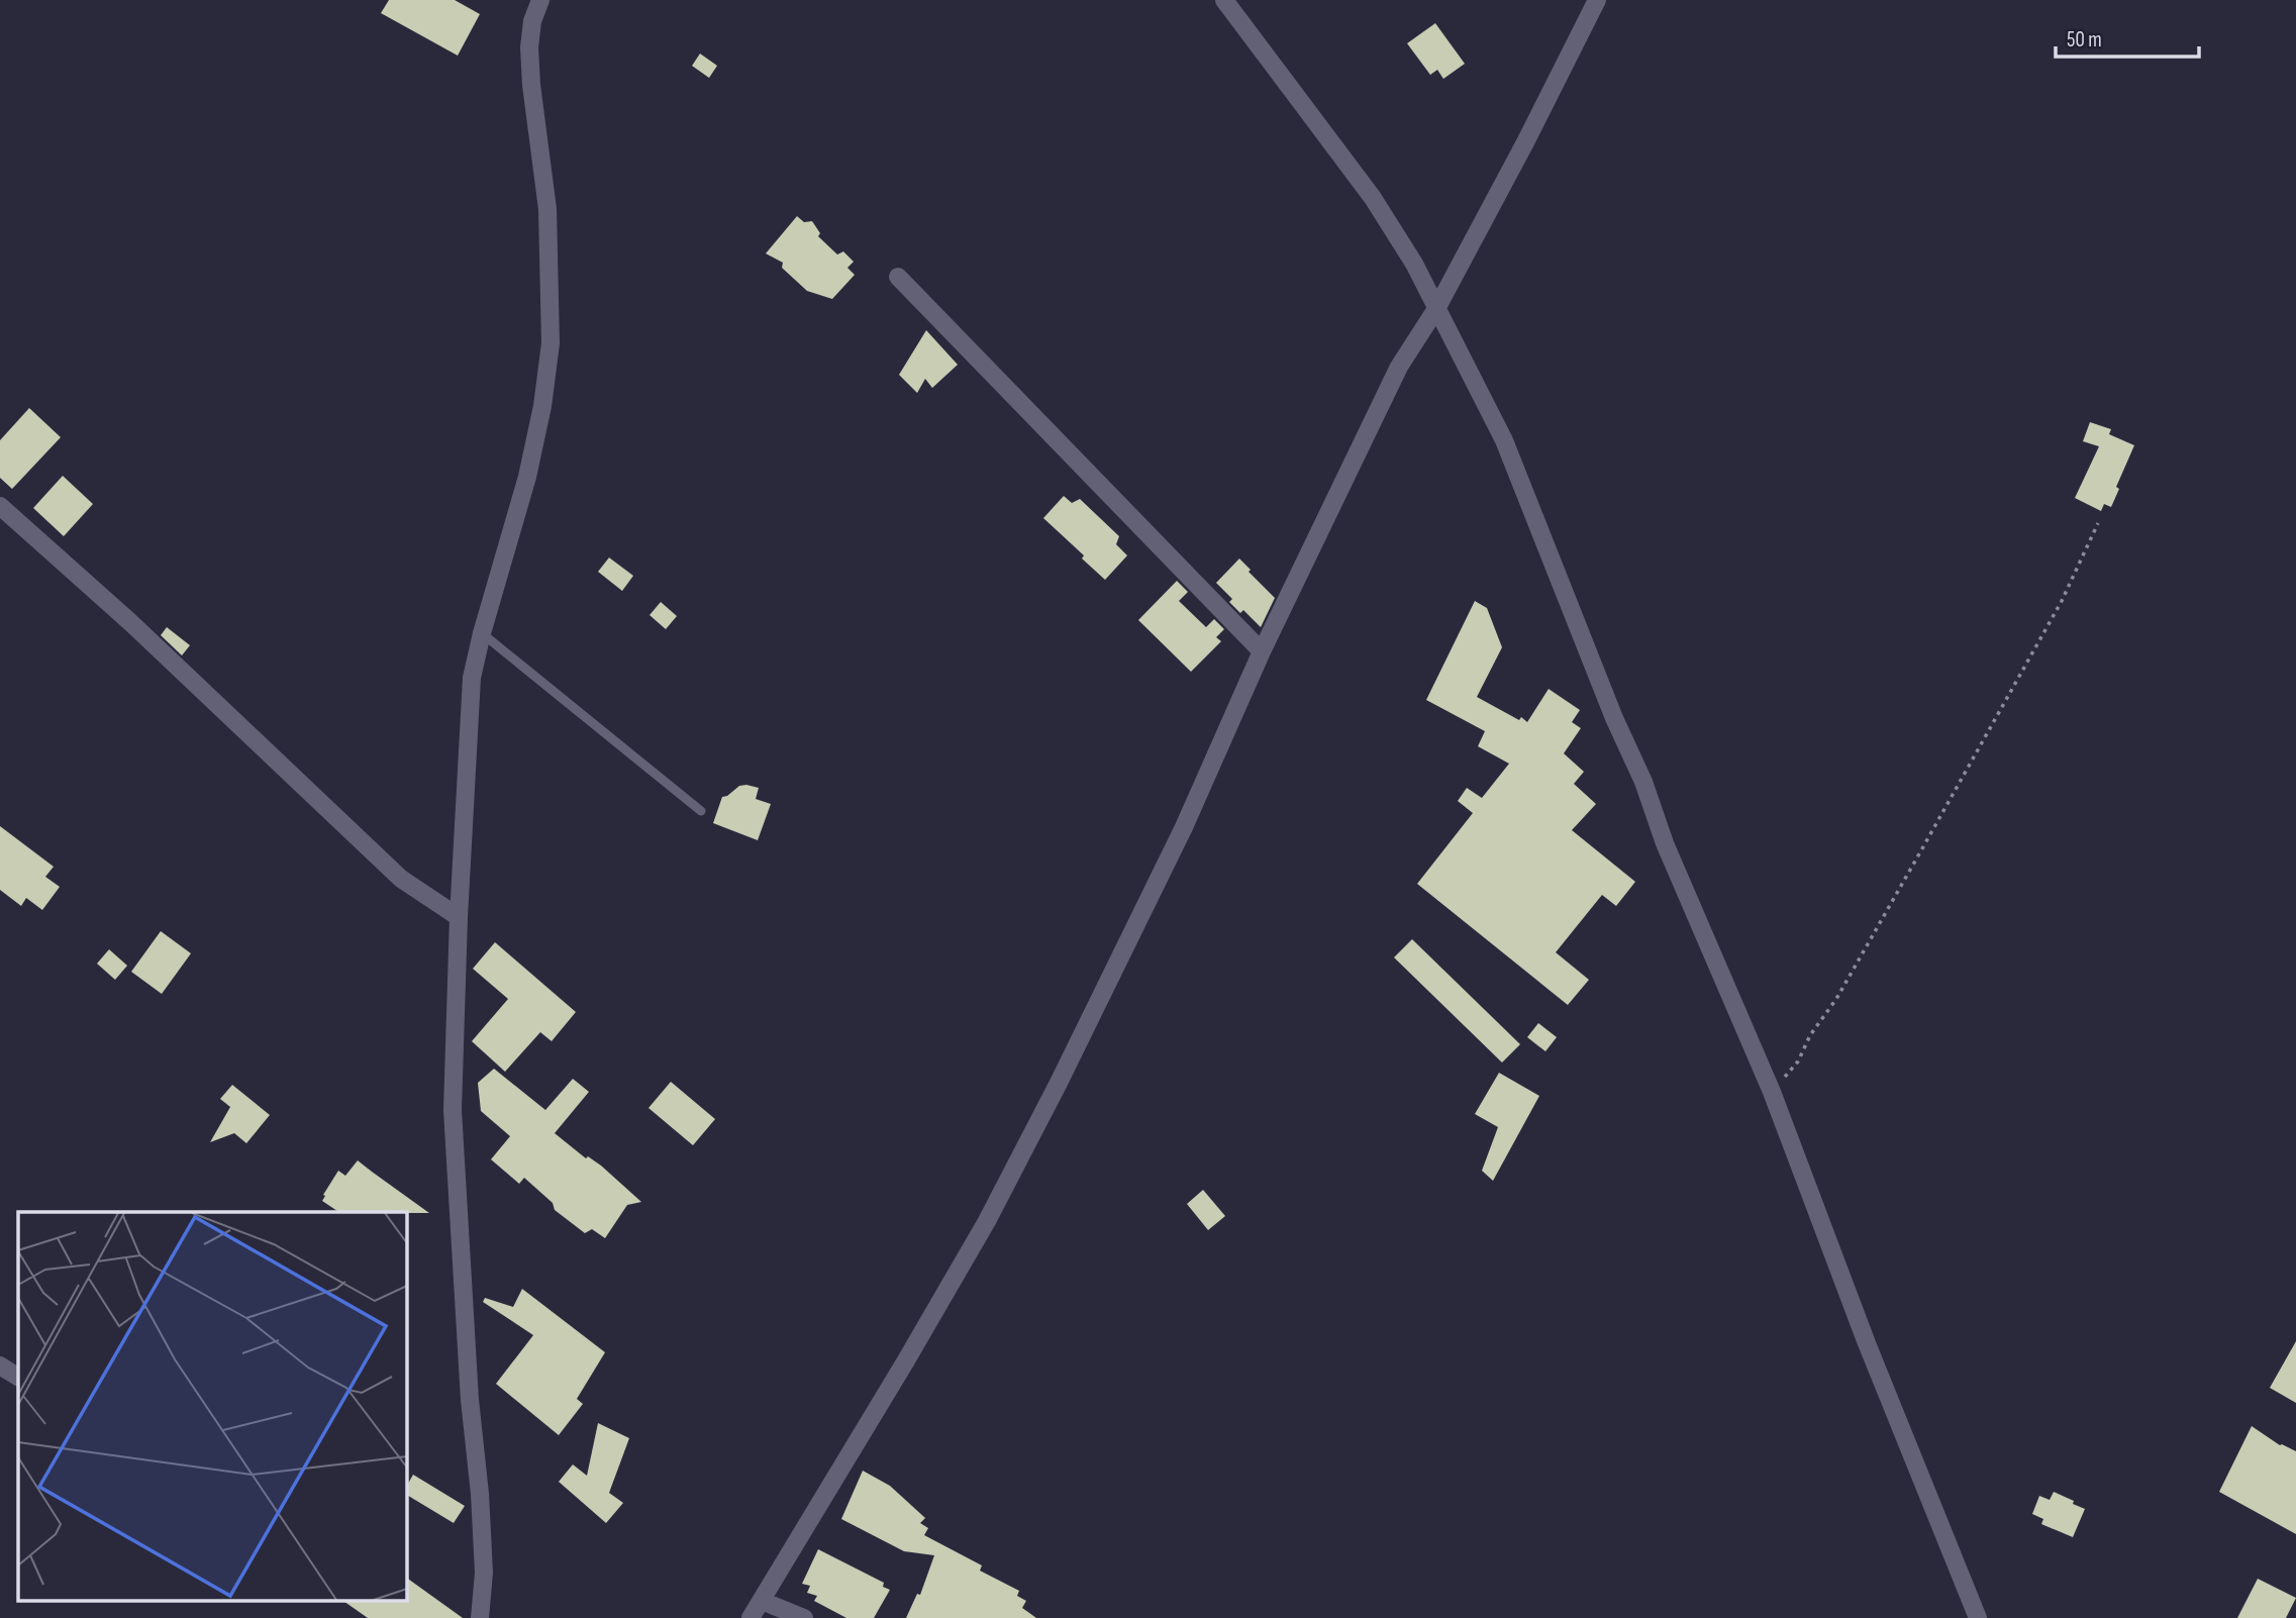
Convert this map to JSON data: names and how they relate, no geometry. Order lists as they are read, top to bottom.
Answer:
{
  "scale_bar": "50 m"
}
